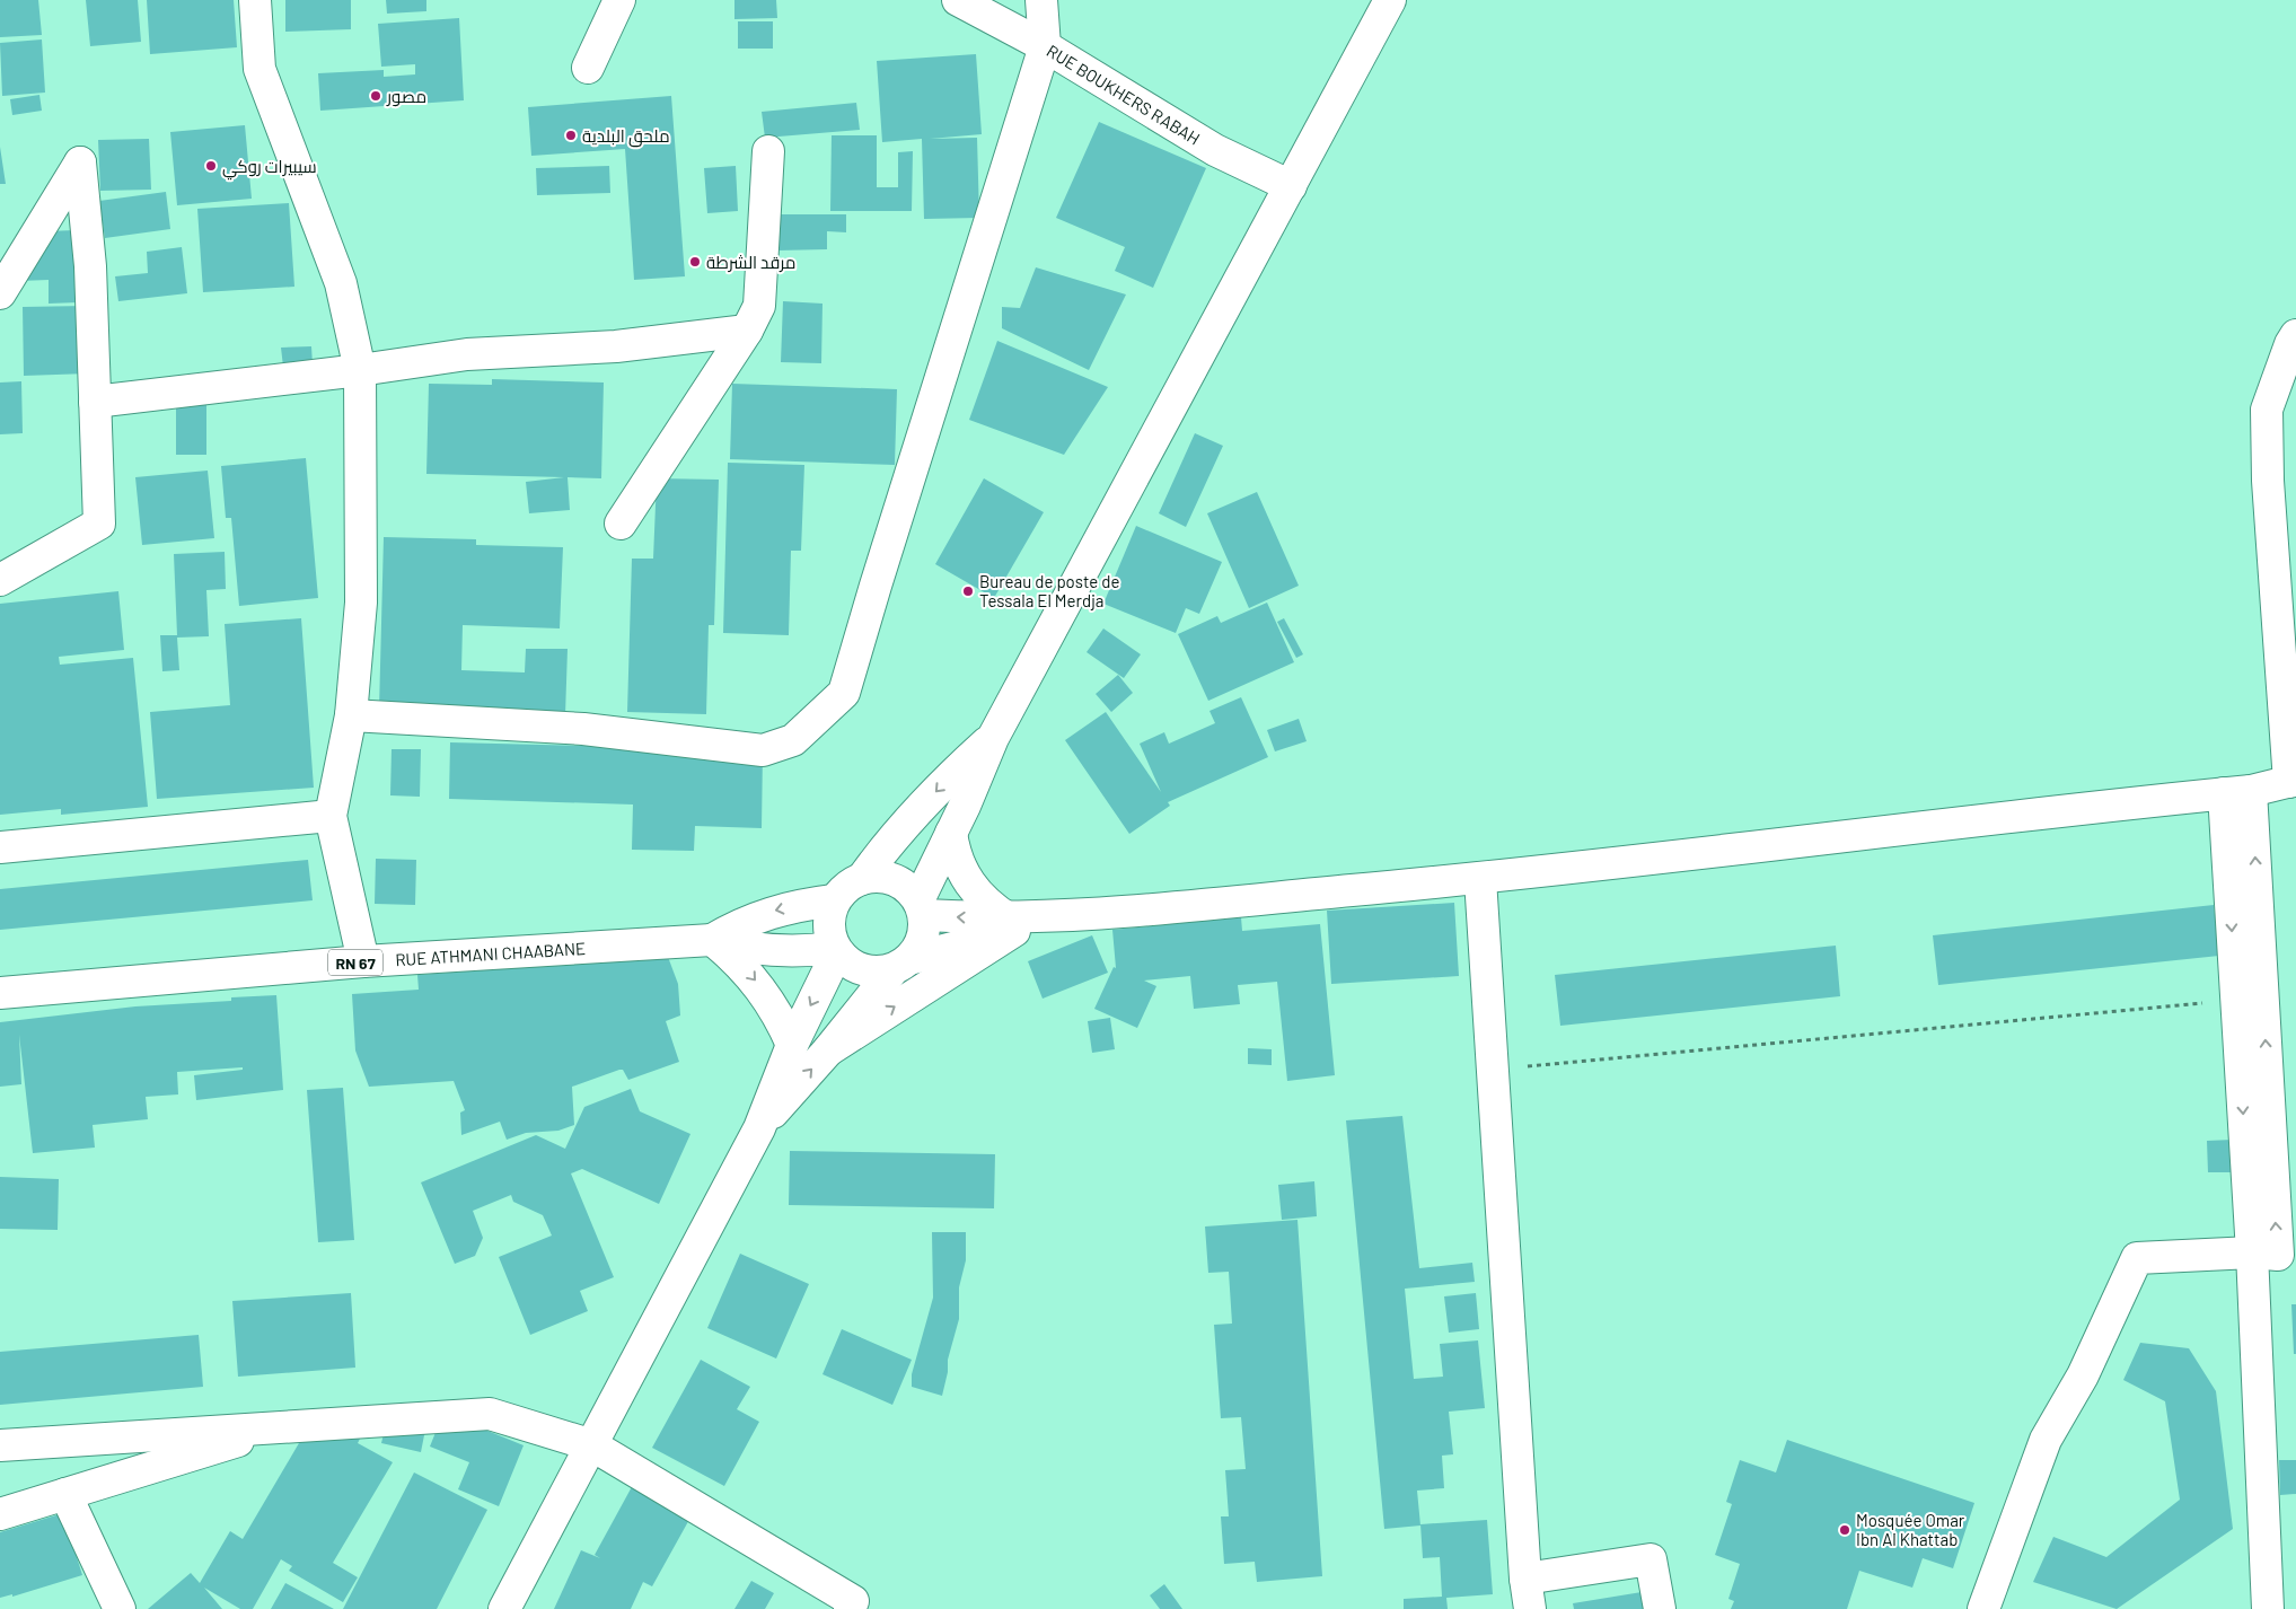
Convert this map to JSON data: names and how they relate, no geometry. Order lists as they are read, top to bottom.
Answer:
{
  "streets": {
    "street": ["RUE BOUKHERS RABAH", "RUE ATHMANI CHAABANE", "RN 67"]
  },
  "crossings": [
    ["RUE ATHMANI CHAABANE", "RN 67"]
  ],
  "places": [
    "مصور",
    "ملحق البلدية",
    "سيبيرات روكي",
    "مرقد الشرطة",
    "Bureau de poste de Tessala El Merdja",
    "Mosquée Omar Ibn Al Khattab"
  ]
}
